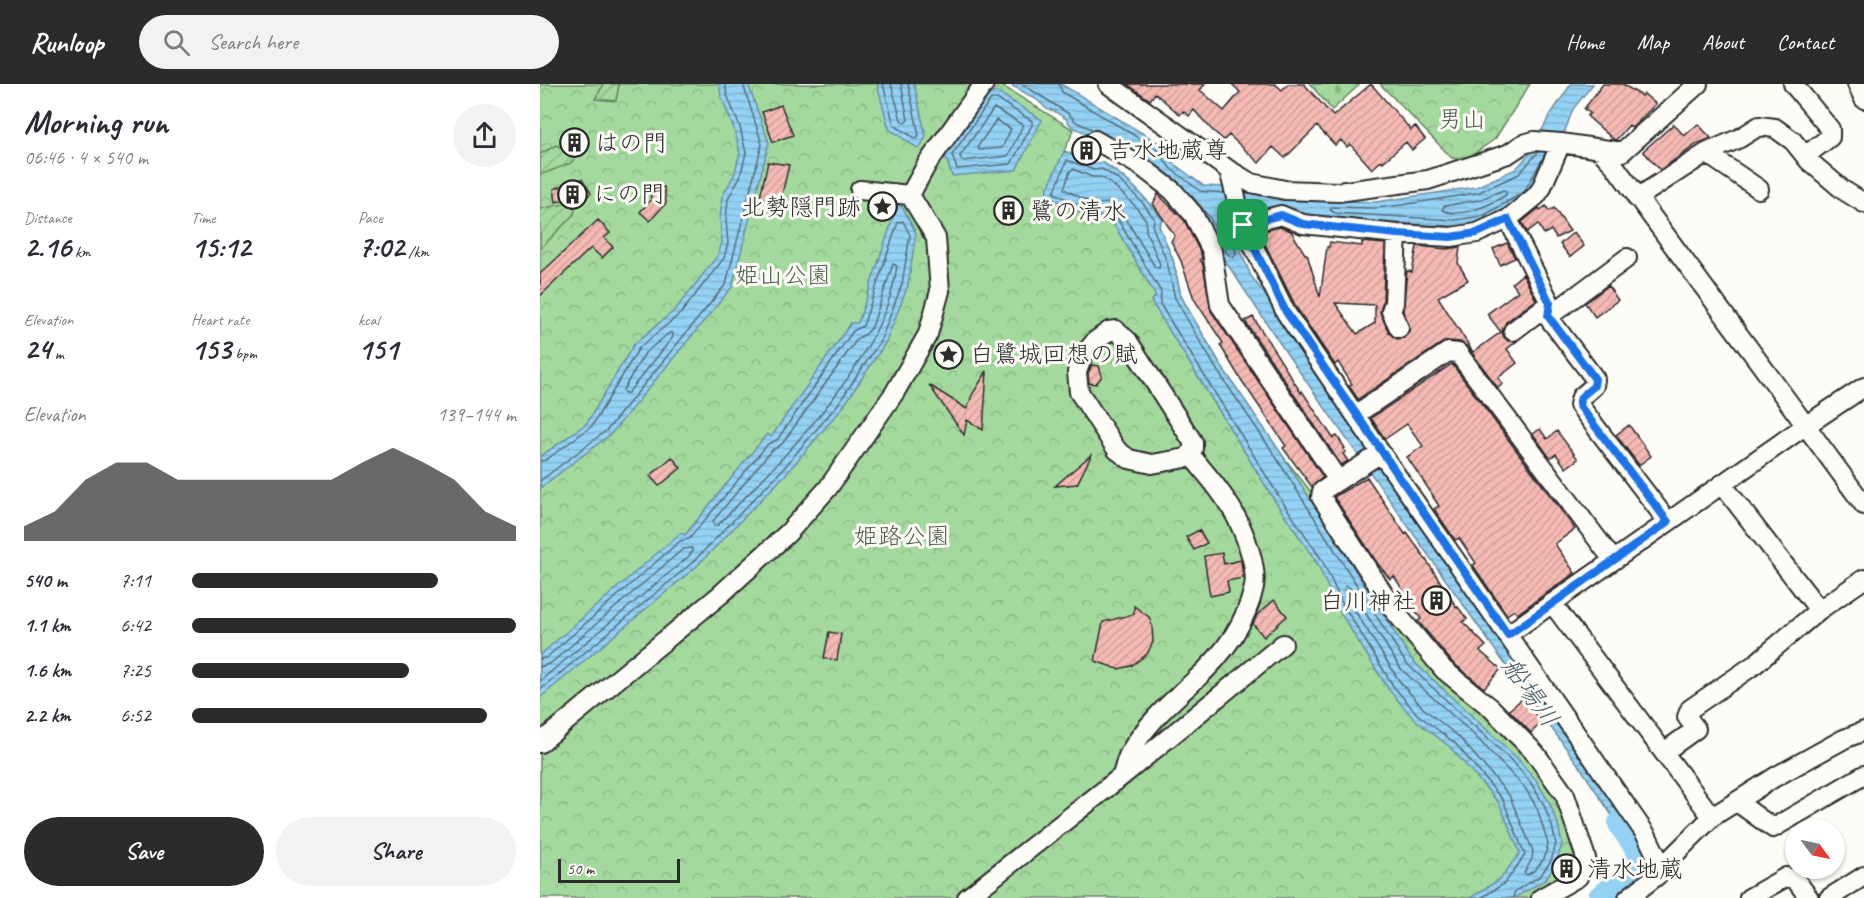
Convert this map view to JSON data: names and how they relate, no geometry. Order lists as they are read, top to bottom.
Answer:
{
  "water": ["船場川"],
  "parks": ["男山", "姫山公園", "姫路公園"],
  "places": {
    "building": [
      "はの門",
      "吉水地蔵尊",
      "にの門",
      "鷺の清水",
      "白川神社",
      "清水地蔵"
    ],
    "place": ["北勢隠門跡", "白鷺城回想の賦"]
  },
  "scale_bar": "50 m",
  "north": "bottom right",
  "page": {
    "header": "Runloop",
    "search": "Search here",
    "nav": [
      "Home",
      "Map",
      "About",
      "Contact"
    ],
    "heading": ["Morning run", "06:46 · 4 × 540 m"],
    "stats": [
      ["Distance", "2.16 km"],
      ["Time", "15:12"],
      ["Pace", "7:02 /km"],
      ["Elevation", "24 m"],
      ["Heart rate", "153 bpm"],
      ["kcal", "151"]
    ],
    "chart": ["Elevation", "139–144 m"],
    "list": [
      {
        "name": "540 m",
        "note": "7:11"
      },
      {
        "name": "1.1 km",
        "note": "6:42"
      },
      {
        "name": "1.6 km",
        "note": "7:25"
      },
      {
        "name": "2.2 km",
        "note": "6:52"
      }
    ],
    "buttons": ["Save", "Share"],
    "scale": "50 m"
  }
}
